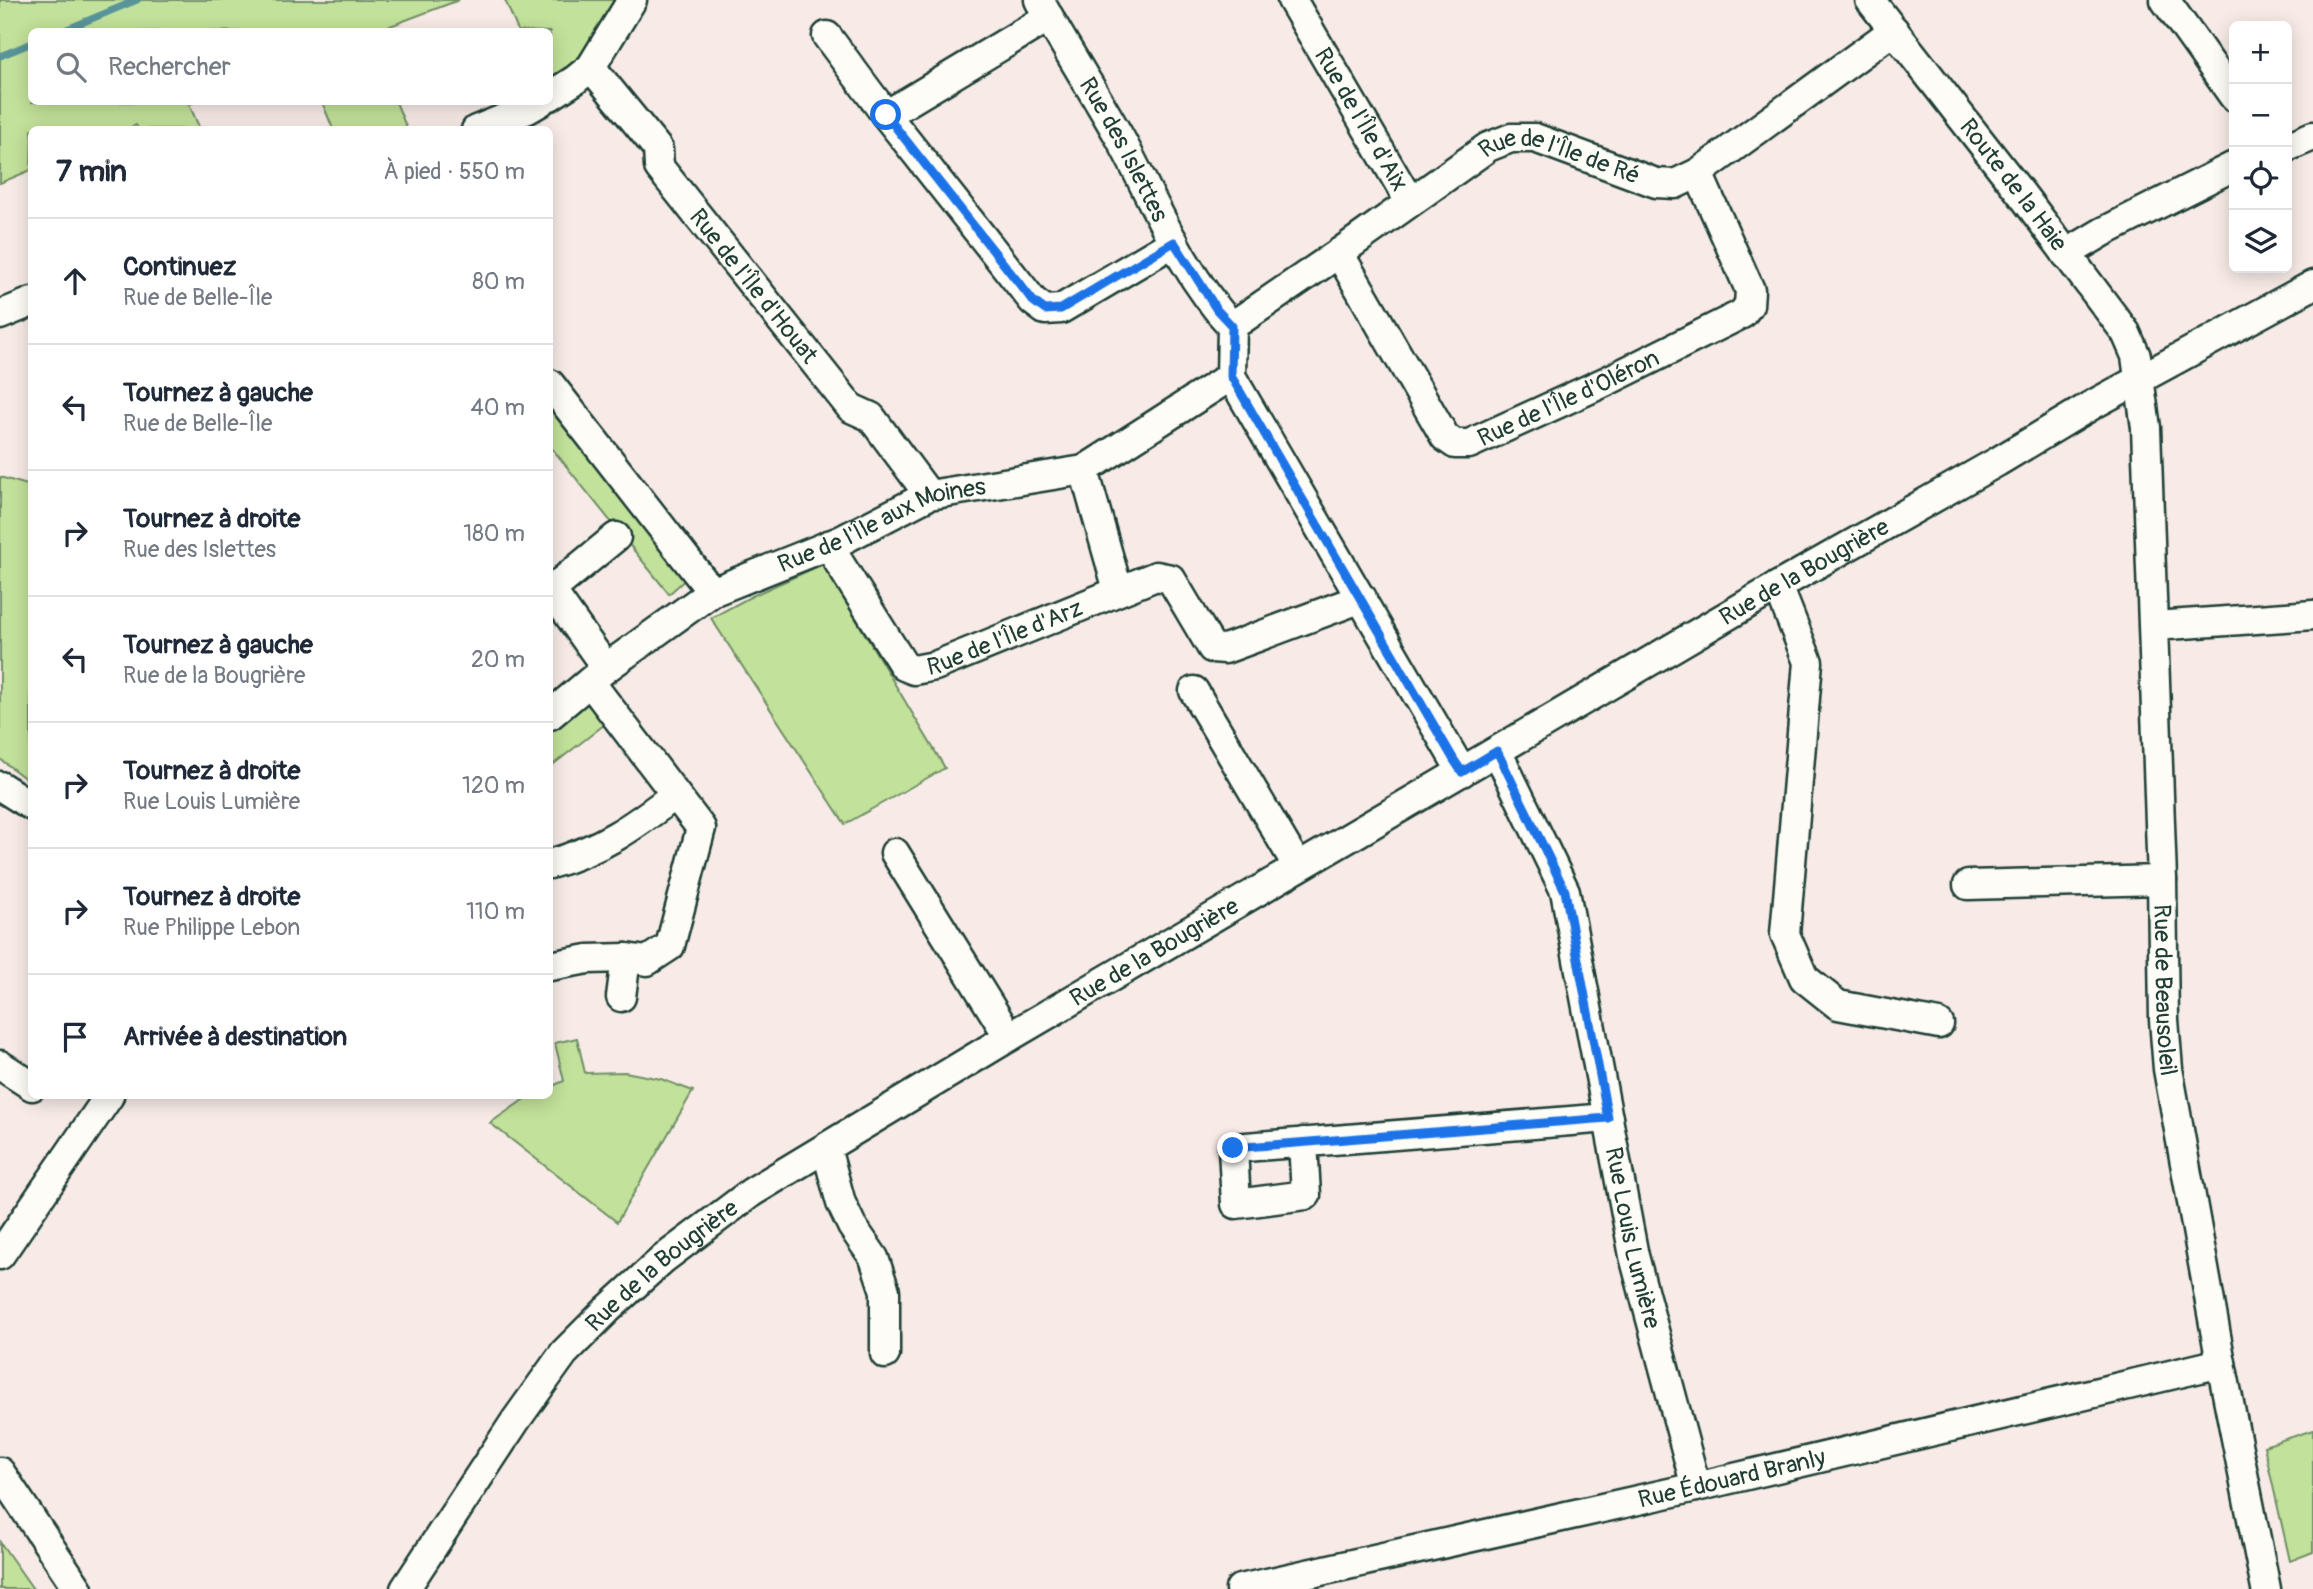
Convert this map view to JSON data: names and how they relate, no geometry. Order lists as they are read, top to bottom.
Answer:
{
  "streets": {
    "street": [
      "Rue de l'Île d'Aix",
      "Rue des Islettes",
      "Rue de l'Île de Ré",
      "Route de la Haie",
      "Rue de l'Île d'Houat",
      "Rue de l'Île d'Oléron",
      "Rue de l'Île aux Moines",
      "Rue de la Bougrière",
      "Rue de l'Île d'Arz",
      "Rue de Beausoleil",
      "Rue Louis Lumière",
      "Rue Édouard Branly"
    ]
  },
  "crossings": [
    ["Rue de l'Île d'Aix", "Rue de l'Île de Ré"],
    ["Rue des Islettes", "Rue de l'Île de Ré"],
    ["Rue de l'Île de Ré", "Route de la Haie"],
    ["Rue de l'Île de Ré", "Rue de l'Île d'Oléron"],
    ["Route de la Haie", "Rue de la Bougrière"],
    ["Route de la Haie", "Rue de Beausoleil"],
    ["Rue de l'Île d'Houat", "Rue de l'Île aux Moines"],
    ["Rue de l'Île aux Moines", "Rue de l'Île d'Arz"],
    ["Rue de la Bougrière", "Rue de Beausoleil"],
    ["Rue de la Bougrière", "Rue Louis Lumière"],
    ["Rue de Beausoleil", "Rue Édouard Branly"],
    ["Rue Louis Lumière", "Rue Édouard Branly"]
  ],
  "page": {
    "map_buttons": ["+", "−"],
    "search": "Rechercher",
    "heading": ["7 min", "À pied · 550 m"],
    "list": [
      ["Continuez", "Rue de Belle-Île", "80 m"],
      ["Tournez à gauche", "Rue de Belle-Île", "40 m"],
      ["Tournez à droite", "Rue des Islettes", "180 m"],
      ["Tournez à gauche", "Rue de la Bougrière", "20 m"],
      ["Tournez à droite", "Rue Louis Lumière", "120 m"],
      ["Tournez à droite", "Rue Philippe Lebon", "110 m"],
      "Arrivée à destination"
    ]
  }
}
